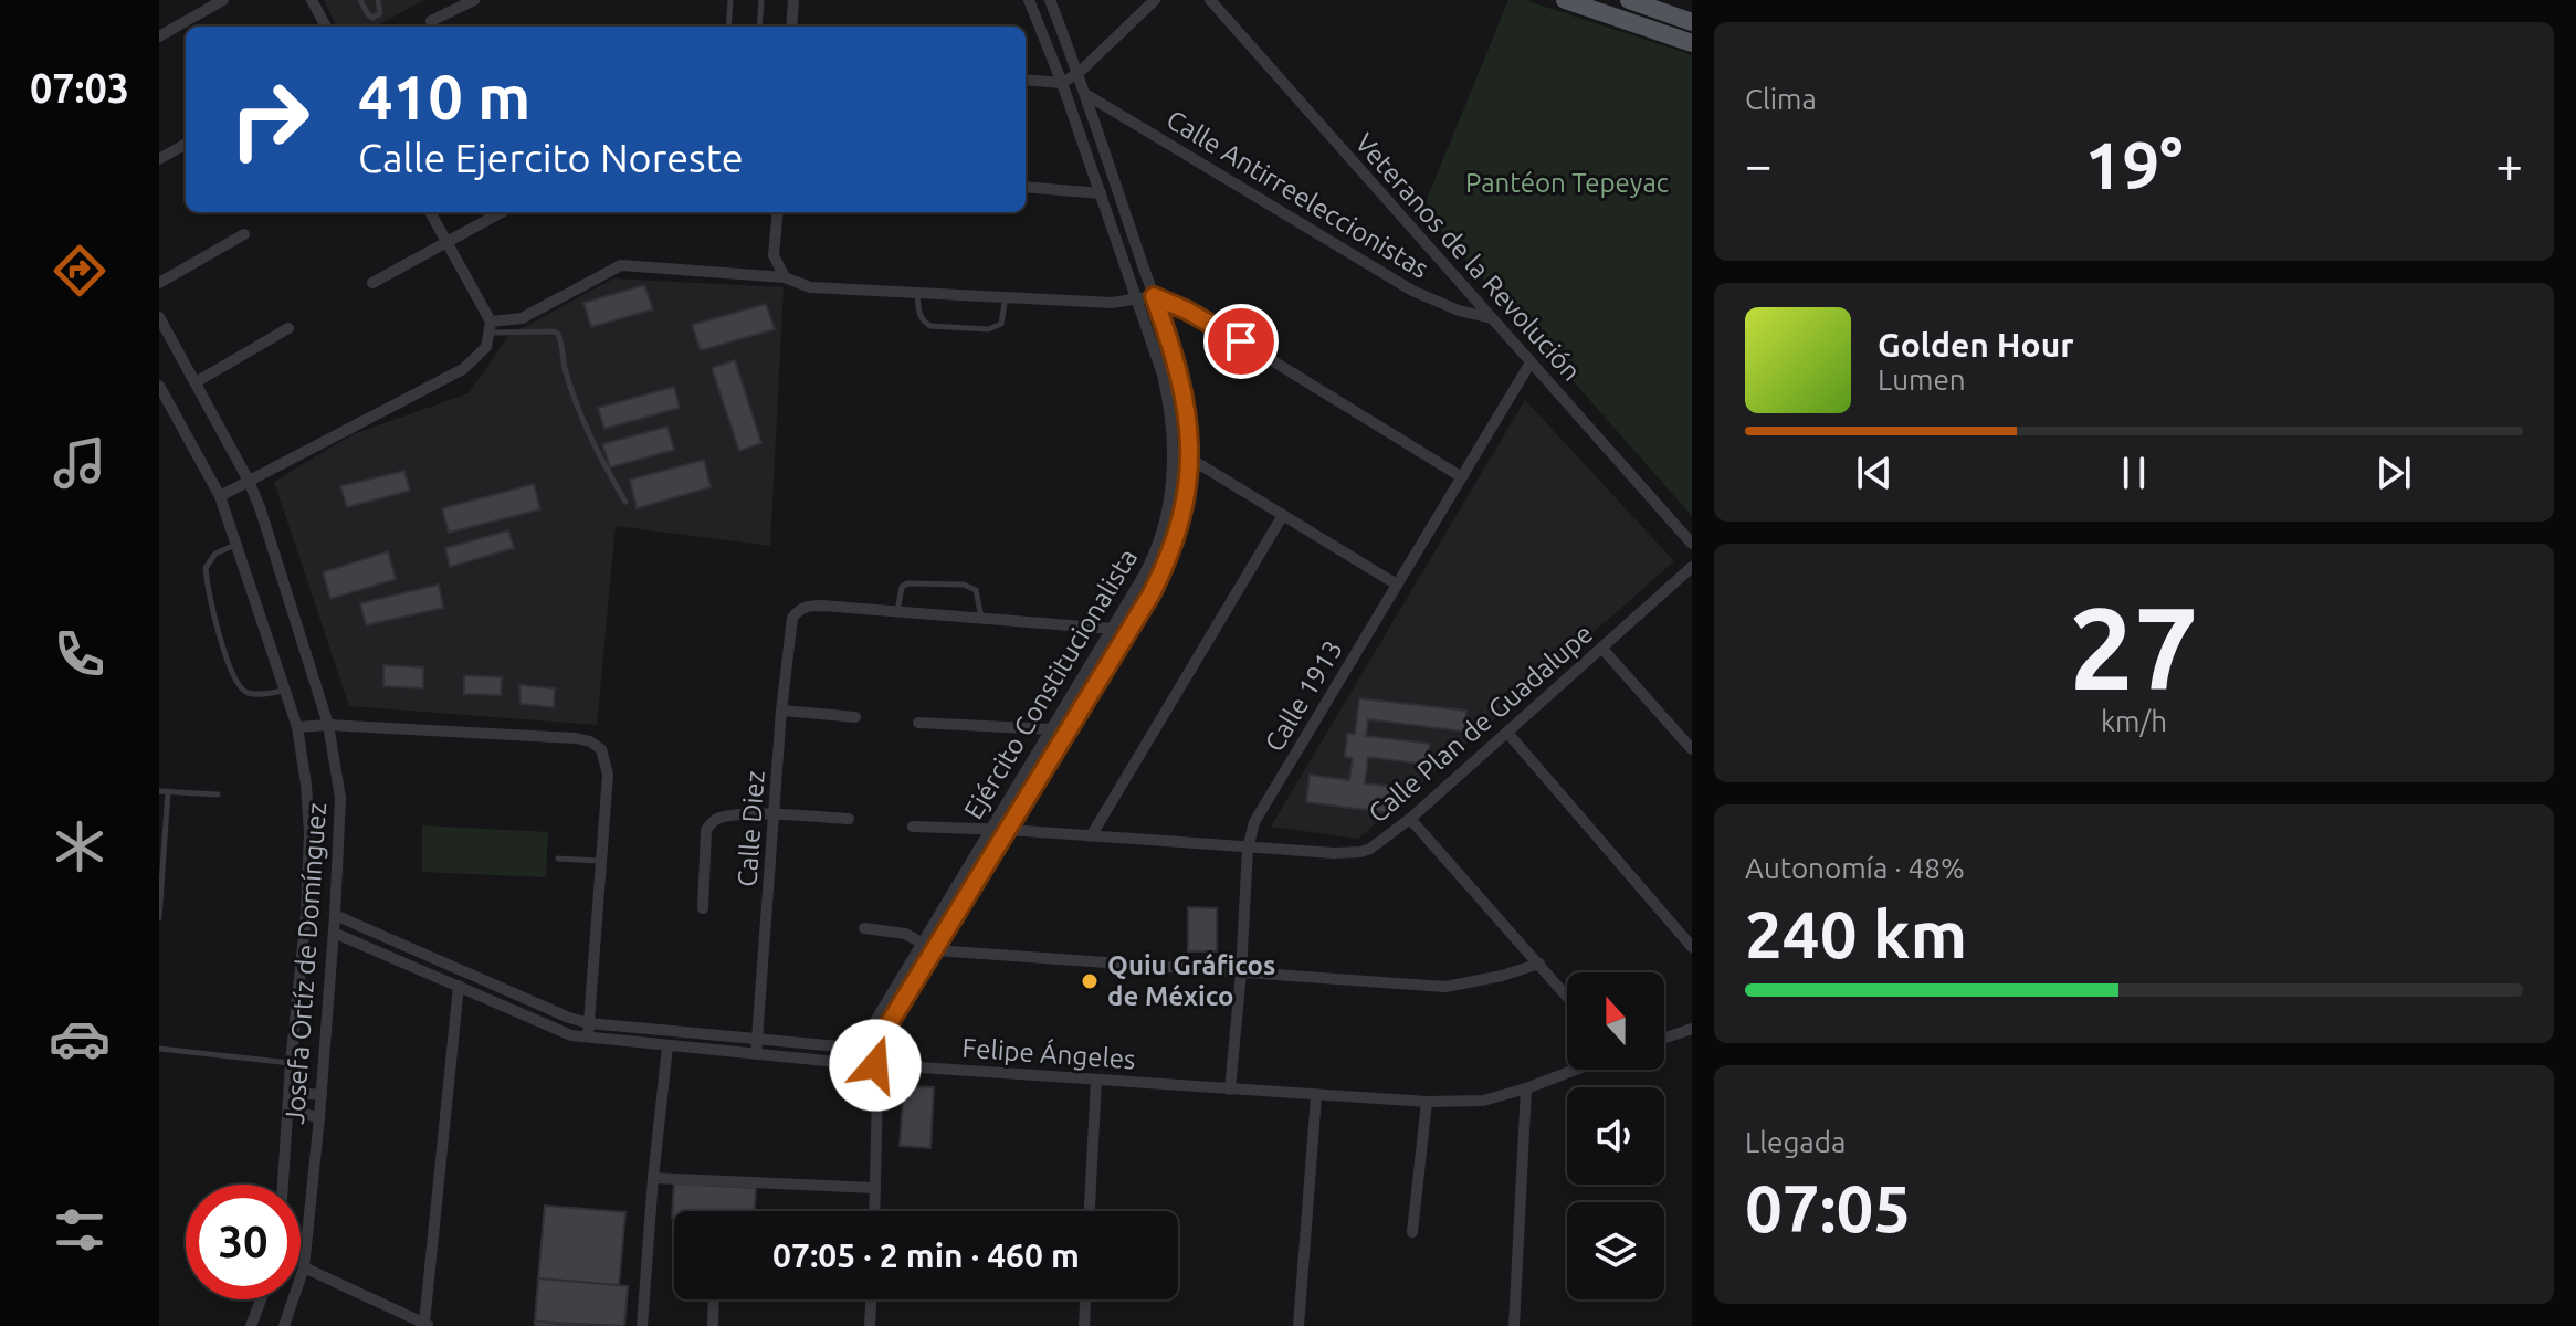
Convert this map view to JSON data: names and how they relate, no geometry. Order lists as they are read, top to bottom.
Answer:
{
  "streets": {
    "street": [
      "Calle Antirreeleccionistas",
      "Veteranos de la Revolución",
      "Ejército Constitucionalista",
      "Calle 1913",
      "Calle Plan de Guadalupe",
      "Calle Diez",
      "Josefa Ortíz de Domínguez",
      "Felipe Ángeles"
    ]
  },
  "crossings": [
    ["Calle Antirreeleccionistas", "Veteranos de la Revolución"],
    ["Calle Antirreeleccionistas", "Ejército Constitucionalista"],
    ["Veteranos de la Revolución", "Calle 1913"],
    ["Ejército Constitucionalista", "Calle Plan de Guadalupe"],
    ["Ejército Constitucionalista", "Felipe Ángeles"],
    ["Calle 1913", "Calle Plan de Guadalupe"],
    ["Calle 1913", "Felipe Ángeles"],
    ["Calle Diez", "Felipe Ángeles"],
    ["Josefa Ortíz de Domínguez", "Felipe Ángeles"]
  ],
  "parks": ["Pantéon Tepeyac"],
  "places": ["Quiu Gráficos de México"],
  "north": "top",
  "page": {
    "tabs": "07:03",
    "tile": [
      "Clima",
      ["27", "km/h"],
      ["Autonomía · 48%", "240 km"],
      ["Llegada", "07:05"]
    ],
    "turn": ["410 m", "Calle Ejercito Noreste"],
    "heat": ["−", "19°", "+"],
    "song": ["Golden Hour", "Lumen"],
    "limit": "30",
    "trip": "07:05 · 2 min · 460 m"
  }
}
